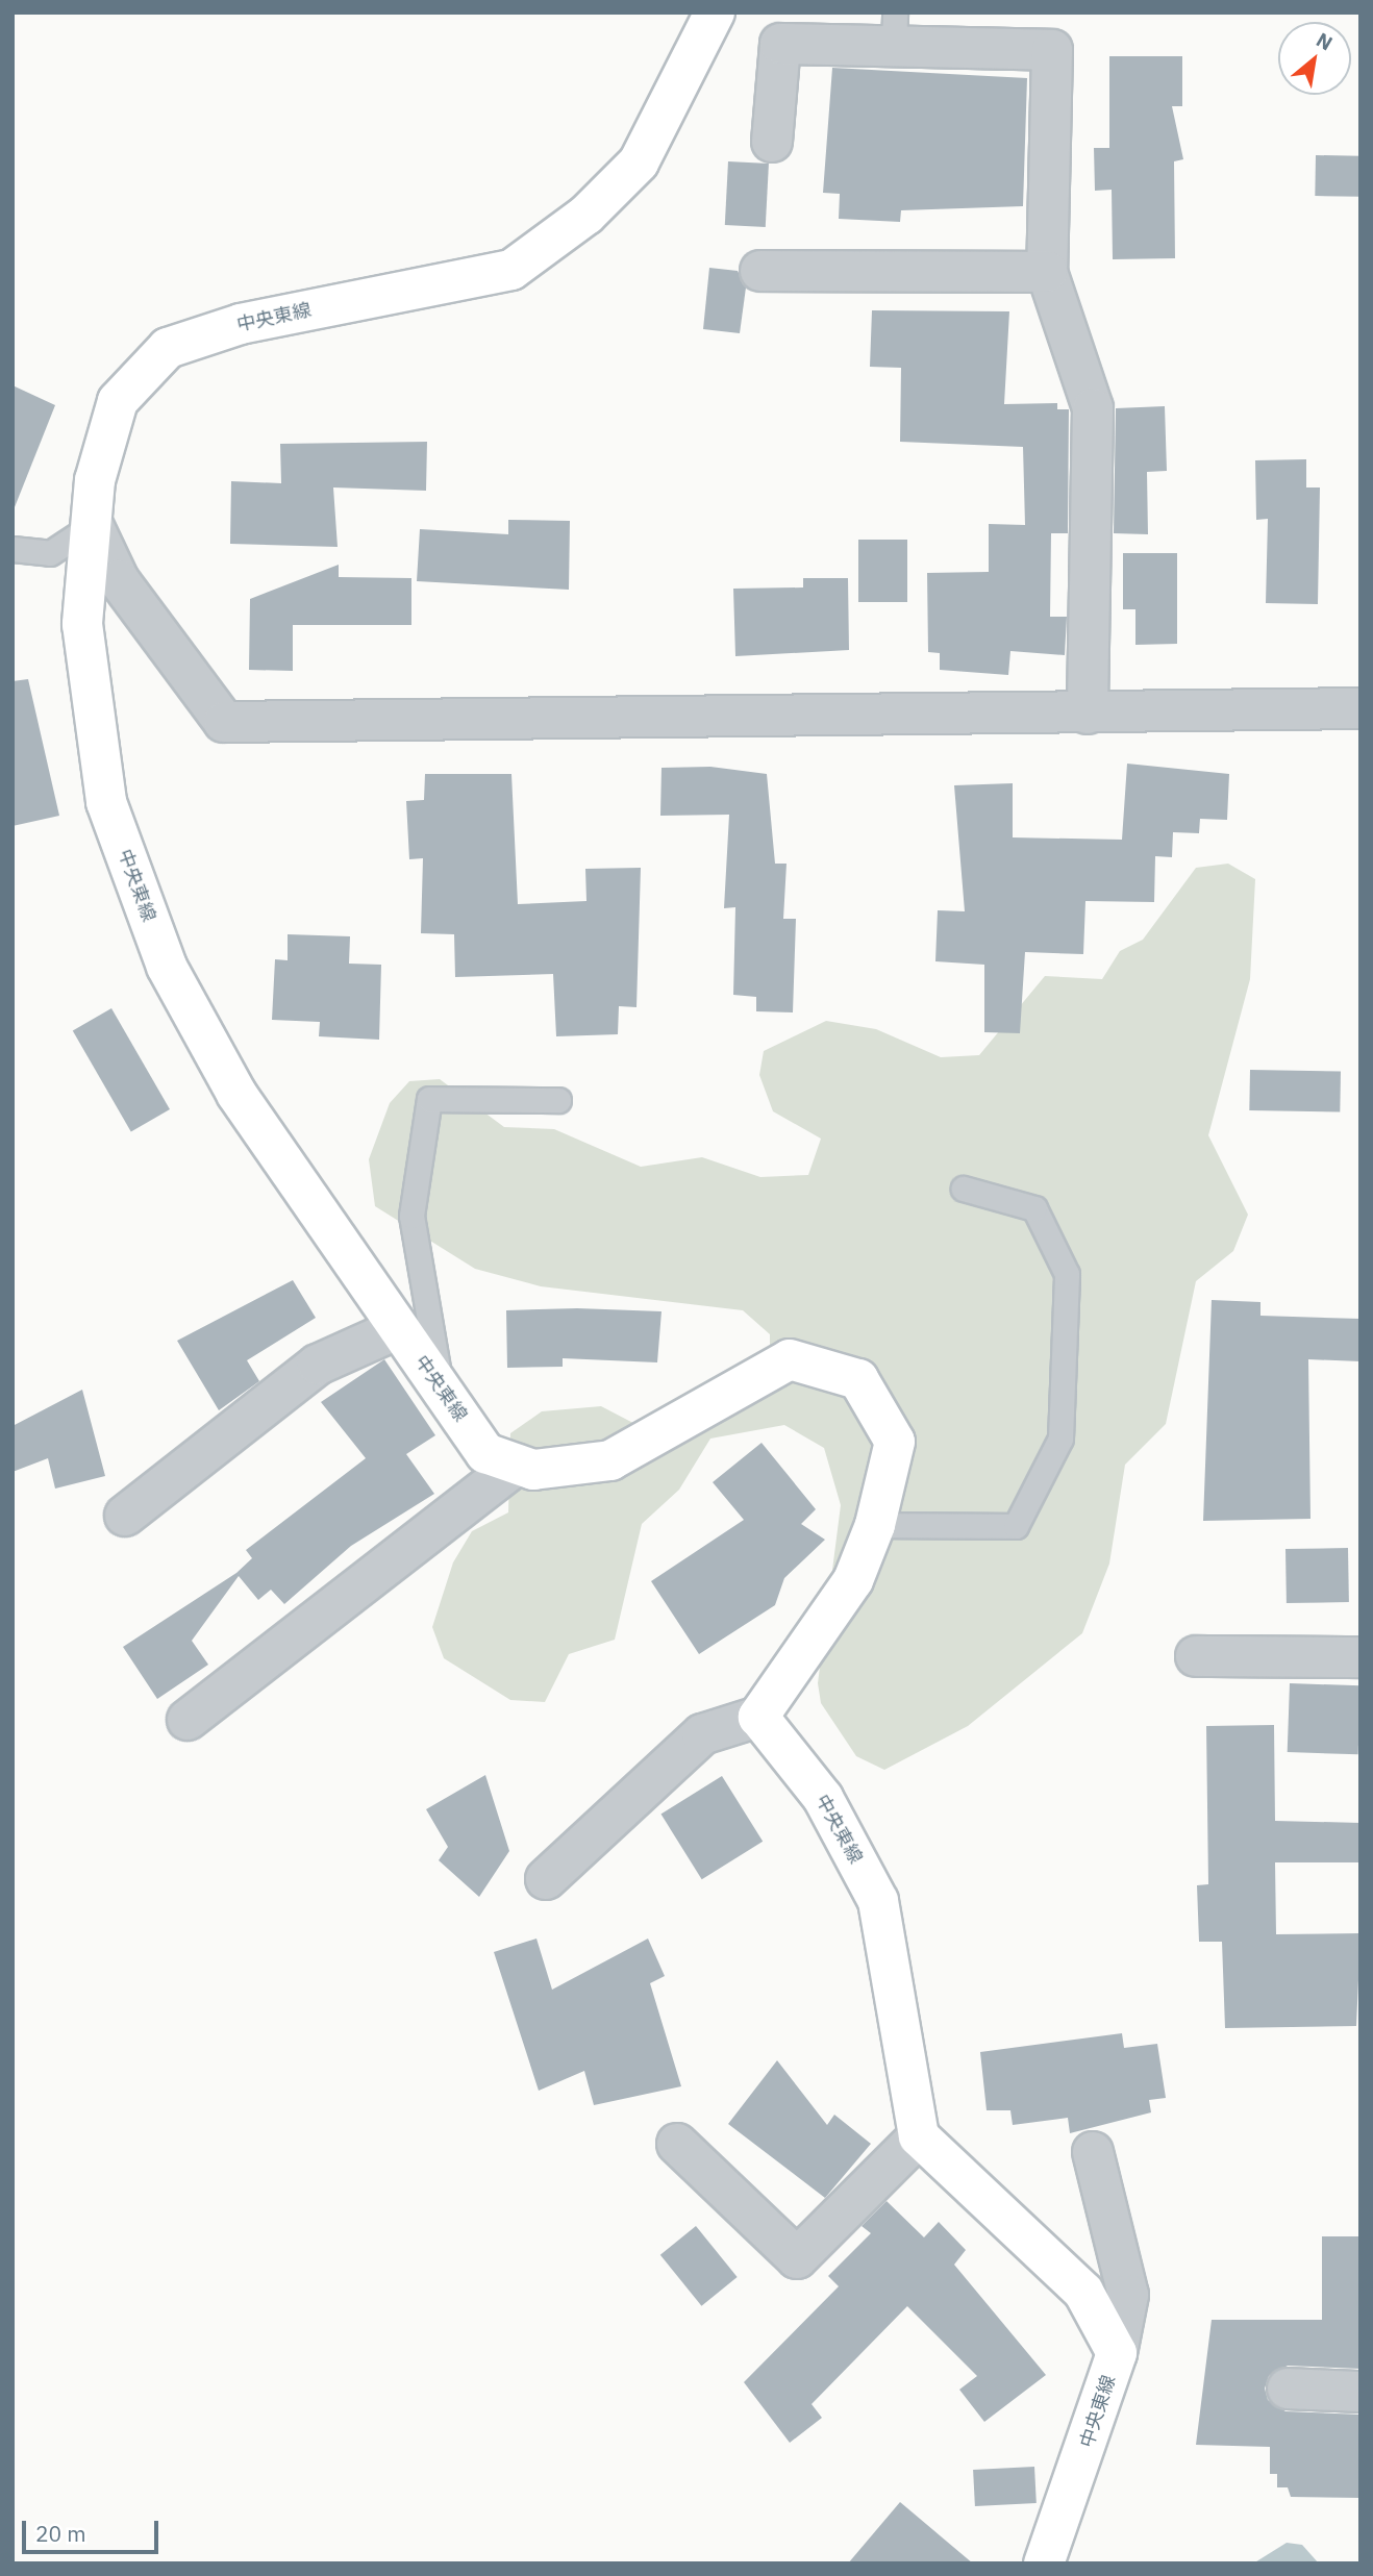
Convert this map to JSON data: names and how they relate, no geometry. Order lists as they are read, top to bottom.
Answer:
{
  "streets": {
    "main road": ["中央東線"]
  },
  "scale_bar": "20 m",
  "north": "top right"
}
